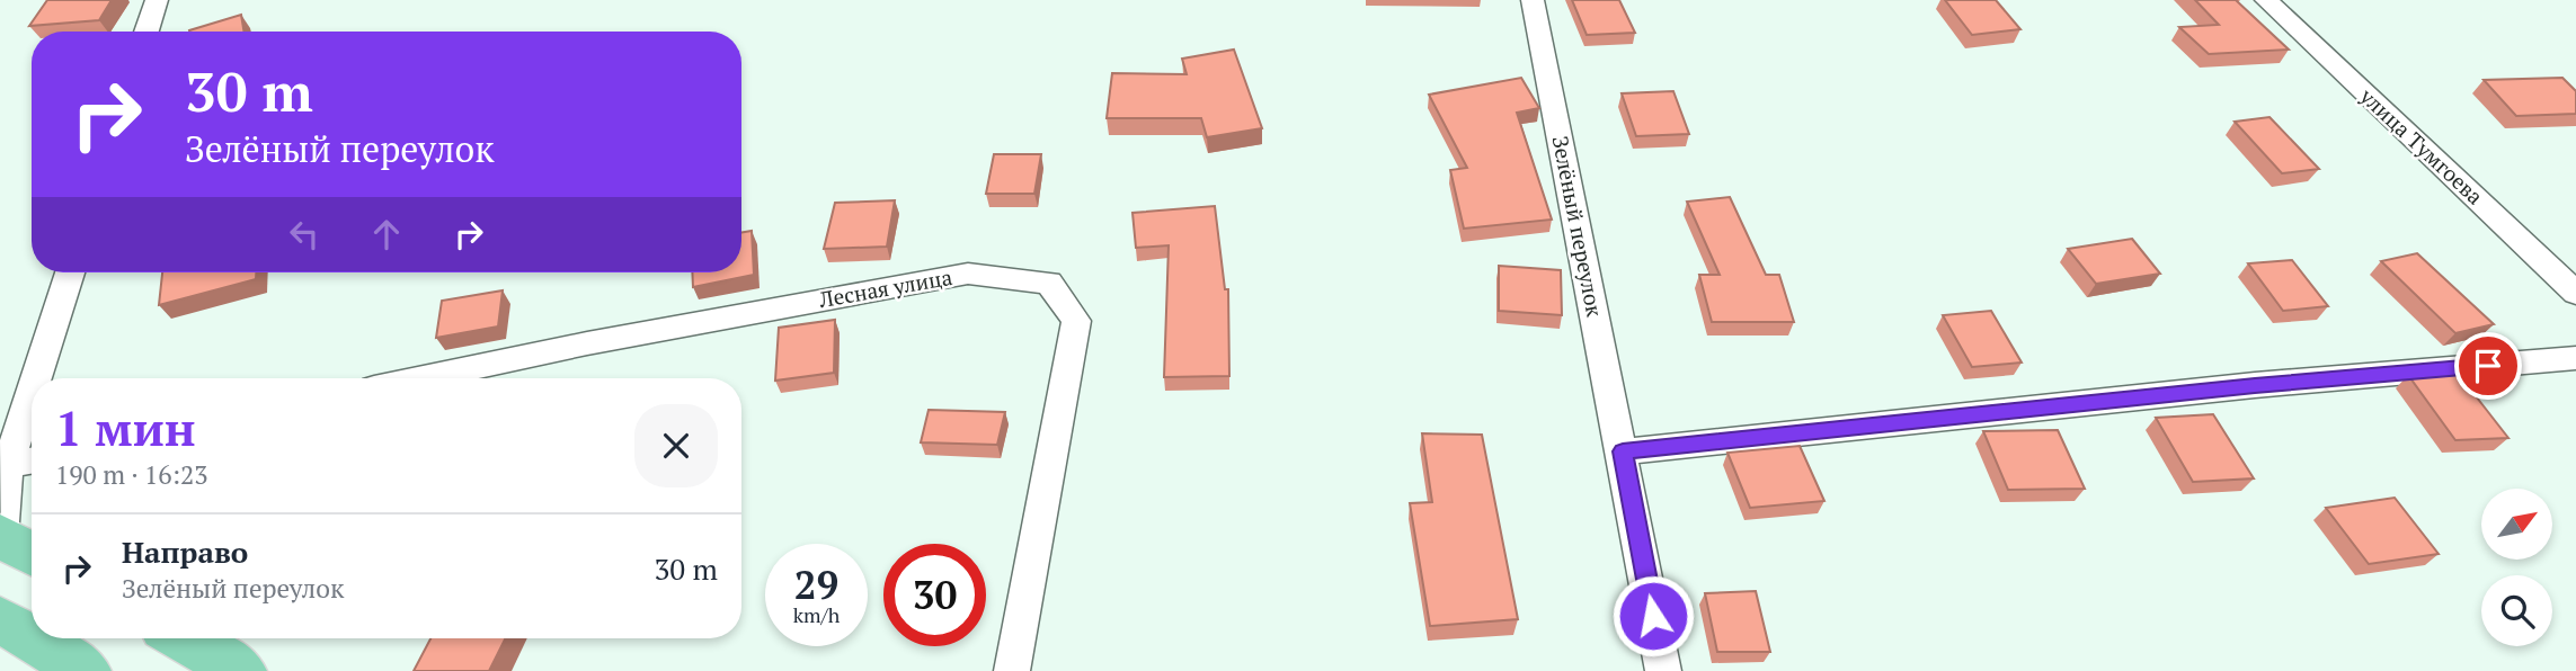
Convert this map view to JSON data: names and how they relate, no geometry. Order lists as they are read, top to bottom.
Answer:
{
  "streets": {
    "street": ["улица Тумгоева", "Зелёный переулок", "Лесная улица"]
  },
  "north": "top right",
  "page": {
    "turn": ["30 m", "Зелёный переулок"],
    "heading": ["1 мин", "190 m · 16:23"],
    "list": [
      {
        "name": "Направо",
        "note": "Зелёный переулок",
        "value": "30 m"
      }
    ],
    "speed": "29 km/h",
    "limit": "30"
  }
}
